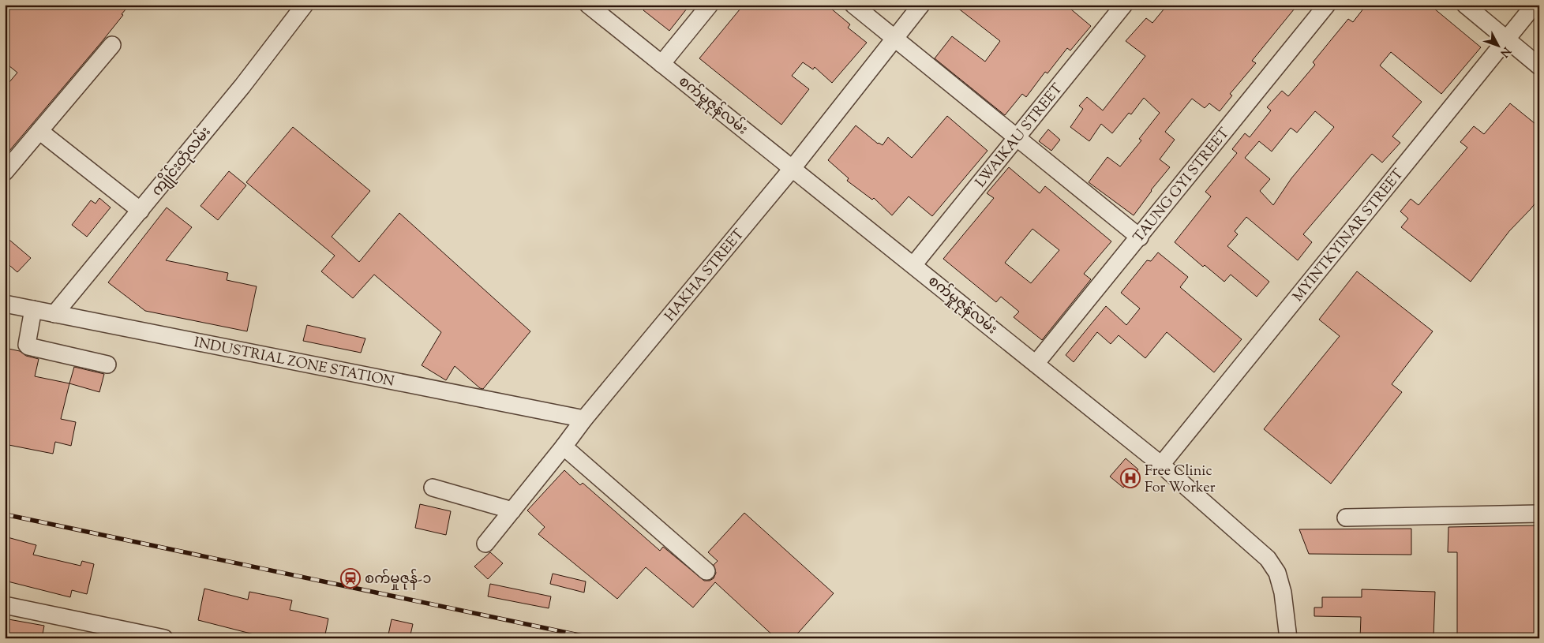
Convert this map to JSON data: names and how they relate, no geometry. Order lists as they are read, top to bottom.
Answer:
{
  "streets": {
    "street": [
      "စက်မှုဇုန်လမ်း",
      "LWAIKAU STREET",
      "ကျိုင်းတုံလမ်း",
      "TAUNG GYI STREET",
      "MYINTKYINAR STREET",
      "HAKHA STREET",
      "INDUSTRIAL ZONE STATION"
    ]
  },
  "crossings": [
    ["စက်မှုဇုန်လမ်း", "LWAIKAU STREET"],
    ["စက်မှုဇုန်လမ်း", "TAUNG GYI STREET"],
    ["စက်မှုဇုန်လမ်း", "MYINTKYINAR STREET"],
    ["စက်မှုဇုန်လမ်း", "HAKHA STREET"],
    ["ကျိုင်းတုံလမ်း", "INDUSTRIAL ZONE STATION"],
    ["HAKHA STREET", "INDUSTRIAL ZONE STATION"]
  ],
  "places": {
    "hospital": ["Free Clinic For Worker"],
    "station": ["စက်မှုဇုန်-၁"]
  },
  "north": "bottom right"
}
